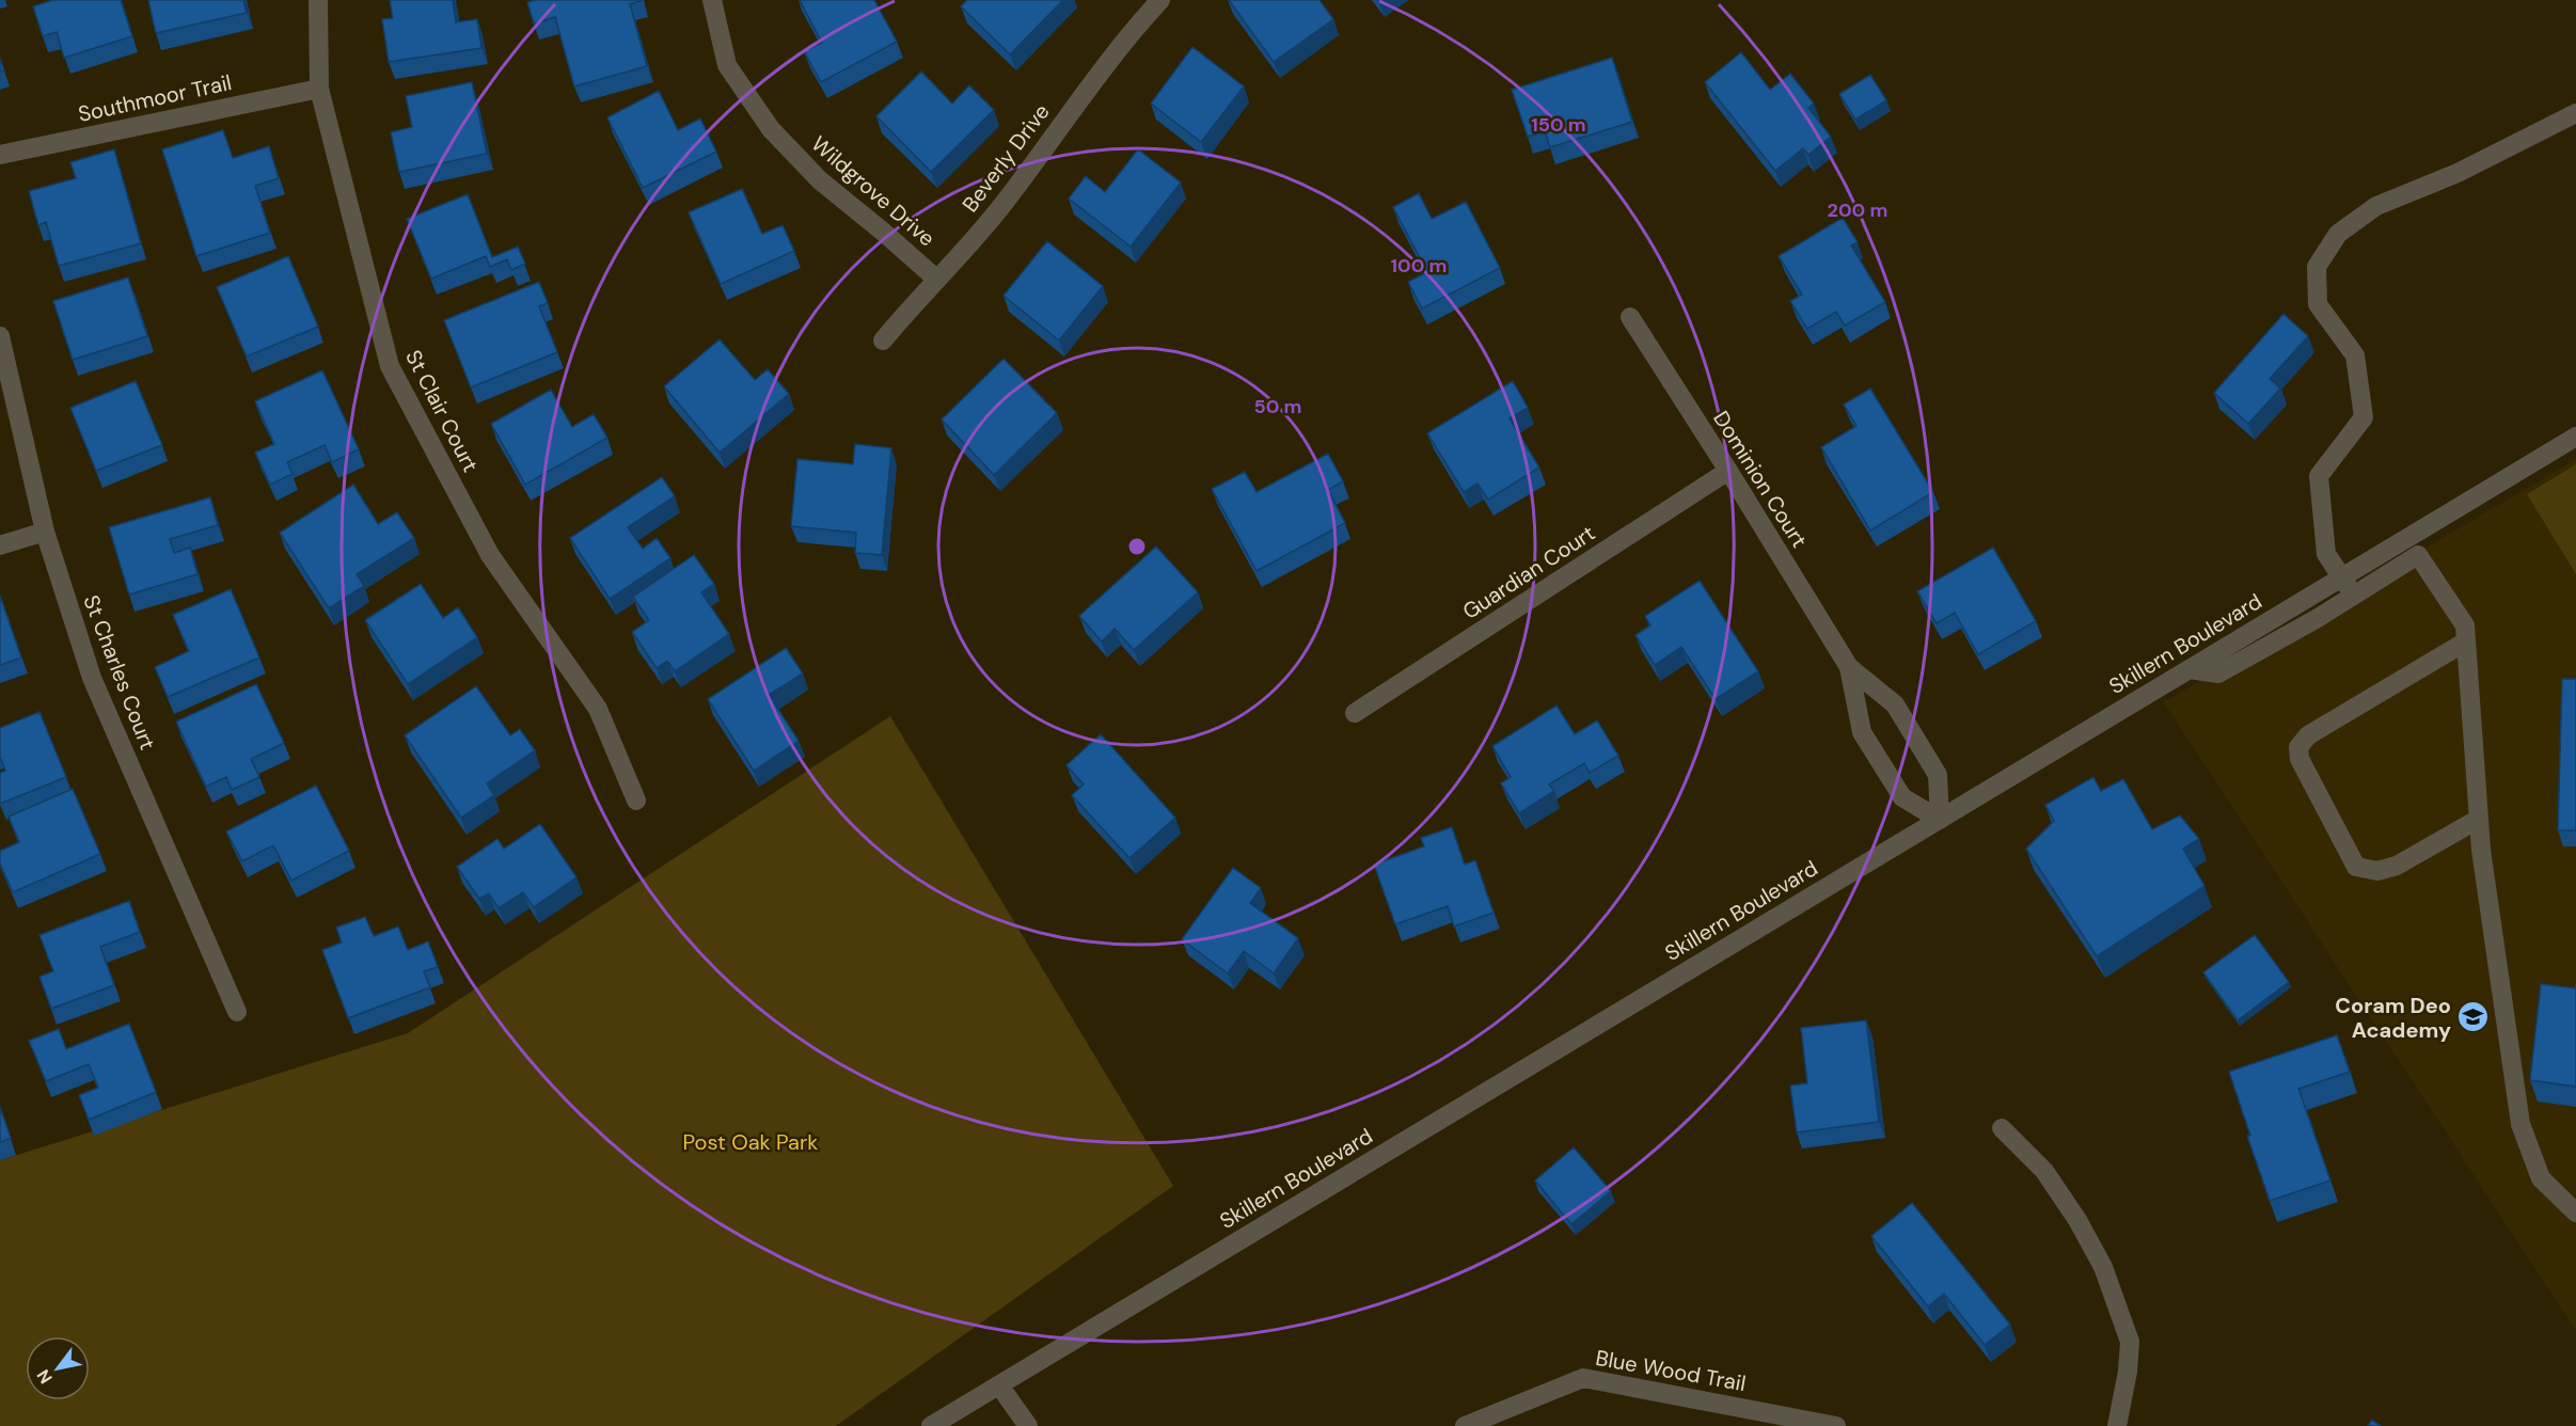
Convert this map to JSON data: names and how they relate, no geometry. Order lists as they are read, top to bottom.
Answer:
{
  "streets": {
    "street": [
      "Southmoor Trail",
      "Beverly Drive",
      "Wildgrove Drive",
      "St Clair Court",
      "Dominion Court",
      "Guardian Court",
      "Skillern Boulevard",
      "St Charles Court",
      "Blue Wood Trail"
    ]
  },
  "crossings": [
    ["Southmoor Trail", "St Clair Court"],
    ["Beverly Drive", "Wildgrove Drive"],
    ["Dominion Court", "Guardian Court"],
    ["Dominion Court", "Skillern Boulevard"]
  ],
  "parks": ["Post Oak Park"],
  "places": {
    "school or university": ["Coram Deo Academy"]
  },
  "north": "bottom left",
  "rings": [
    "150 m",
    "200 m",
    "100 m",
    "50 m"
  ]
}
